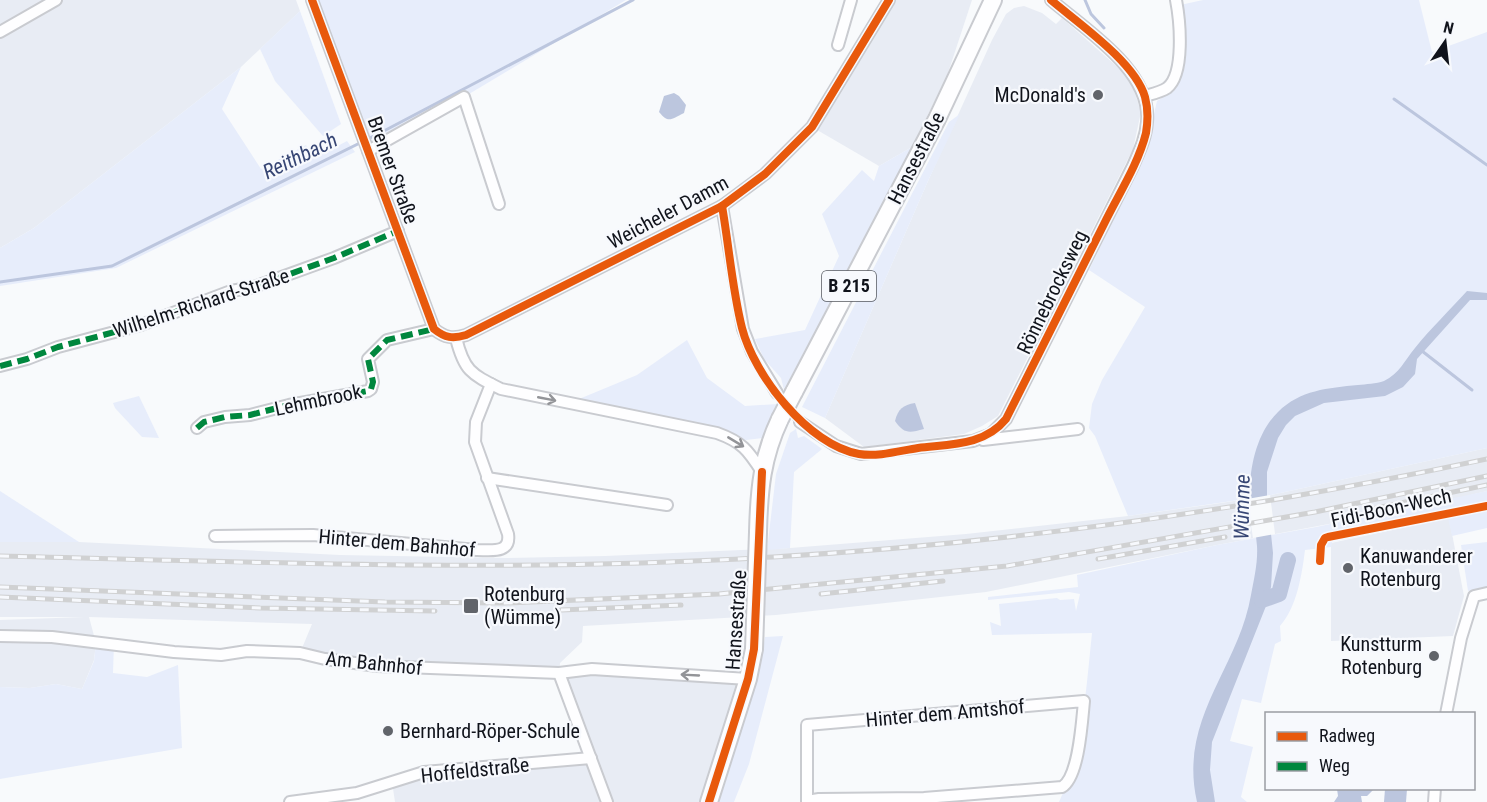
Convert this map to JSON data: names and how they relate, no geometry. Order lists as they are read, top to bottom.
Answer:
{
  "streets": {
    "main road": ["Hansestraße", "B 215"],
    "street": [
      "Bremer Straße",
      "Weicheler Damm",
      "Rönnebrocksweg",
      "Wilhelm-Richard-Straße",
      "Lehmbrook",
      "Hinter dem Bahnhof",
      "Am Bahnhof",
      "Hinter dem Amtshof",
      "Hoffeldstraße"
    ],
    "cycle path": ["Fidi-Boon-Wech"]
  },
  "crossings": [
    ["Hansestraße", "Am Bahnhof"],
    ["Bremer Straße", "Wilhelm-Richard-Straße"],
    ["Bremer Straße", "Lehmbrook"]
  ],
  "water": ["Reithbach", "Wümme"],
  "places": {
    "other": [
      "McDonald's",
      "Kanuwanderer Rotenburg",
      "Kunstturm Rotenburg",
      "Bernhard-Röper-Schule"
    ],
    "transit": ["Rotenburg (Wümme)"]
  },
  "legend": ["Radweg", "Weg"],
  "north": "top"
}
